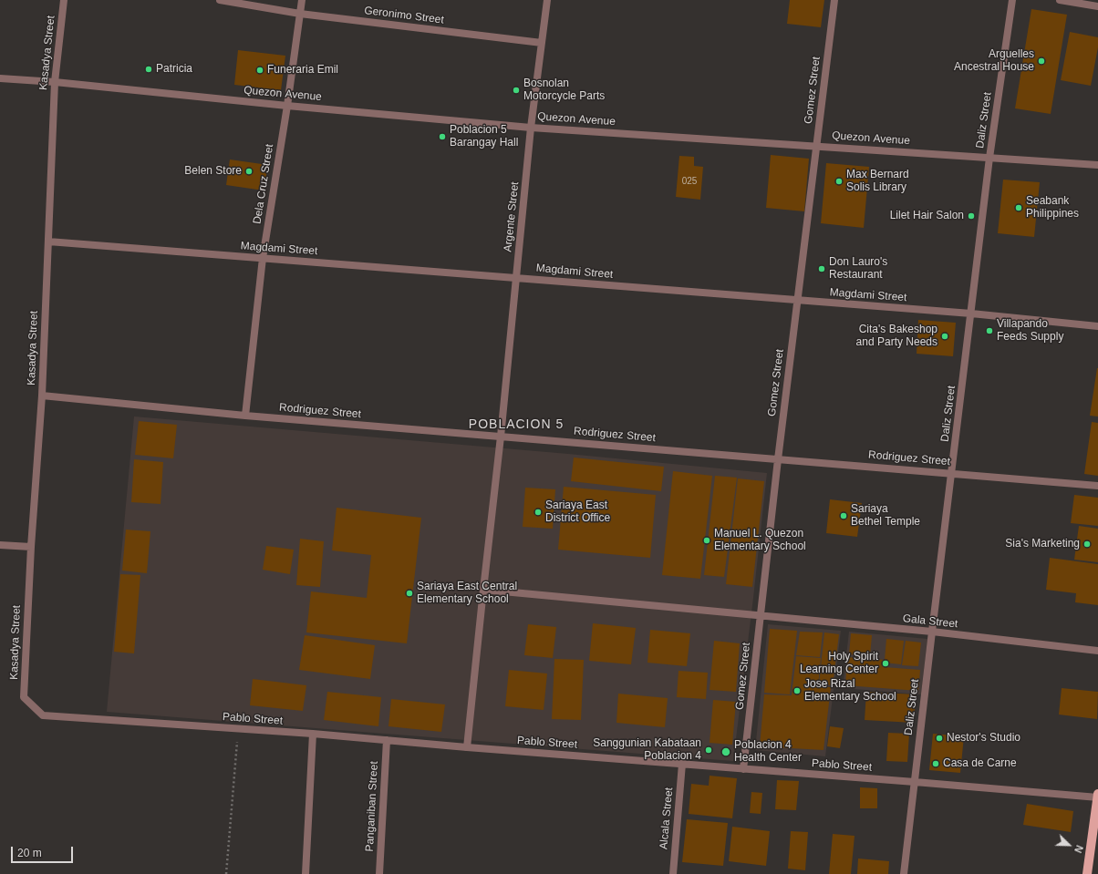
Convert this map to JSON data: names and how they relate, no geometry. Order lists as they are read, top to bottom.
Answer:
{
  "streets": {
    "street": [
      "Geronimo Street",
      "Kasadya Street",
      "Gomez Street",
      "Quezon Avenue",
      "Daliz Street",
      "Dela Cruz Street",
      "Argente Street",
      "Magdami Street",
      "Rodriguez Street",
      "Gala Street",
      "Pablo Street",
      "Panganiban Street",
      "Alcala Street"
    ]
  },
  "crossings": [
    ["Geronimo Street", "Dela Cruz Street"],
    ["Geronimo Street", "Argente Street"],
    ["Kasadya Street", "Quezon Avenue"],
    ["Kasadya Street", "Magdami Street"],
    ["Kasadya Street", "Rodriguez Street"],
    ["Kasadya Street", "Pablo Street"],
    ["Gomez Street", "Quezon Avenue"],
    ["Gomez Street", "Magdami Street"],
    ["Gomez Street", "Rodriguez Street"],
    ["Gomez Street", "Gala Street"],
    ["Gomez Street", "Pablo Street"],
    ["Quezon Avenue", "Daliz Street"],
    ["Quezon Avenue", "Dela Cruz Street"],
    ["Quezon Avenue", "Argente Street"],
    ["Daliz Street", "Magdami Street"],
    ["Daliz Street", "Rodriguez Street"],
    ["Daliz Street", "Gala Street"],
    ["Daliz Street", "Pablo Street"],
    ["Dela Cruz Street", "Magdami Street"],
    ["Dela Cruz Street", "Rodriguez Street"],
    ["Argente Street", "Magdami Street"],
    ["Argente Street", "Rodriguez Street"],
    ["Argente Street", "Gala Street"],
    ["Argente Street", "Pablo Street"],
    ["Pablo Street", "Panganiban Street"],
    ["Pablo Street", "Alcala Street"]
  ],
  "districts": ["POBLACION 5"],
  "places": [
    "Arguelles Ancestral House",
    "Patricia",
    "Funeraria Emil",
    "Bosnolan Motorcycle Parts",
    "Poblacion 5 Barangay Hall",
    "Belen Store",
    "Max Bernard Solis Library",
    "Seabank Philippines",
    "Lilet Hair Salon",
    "Don Lauro's Restaurant",
    "Villapando Feeds Supply",
    "Cita's Bakeshop and Party Needs",
    "Sariaya East District Office",
    "Sariaya Bethel Temple",
    "Manuel L. Quezon Elementary School",
    "Sia's Marketing",
    "Sariaya East Central Elementary School",
    "Holy Spirit Learning Center",
    "Jose Rizal Elementary School",
    "Nestor's Studio",
    "Sanggunian Kabataan Poblacion 4",
    "Poblacion 4 Health Center",
    "Casa de Carne"
  ],
  "house_numbers": ["025"],
  "scale_bar": "20 m",
  "north": "bottom right"
}
